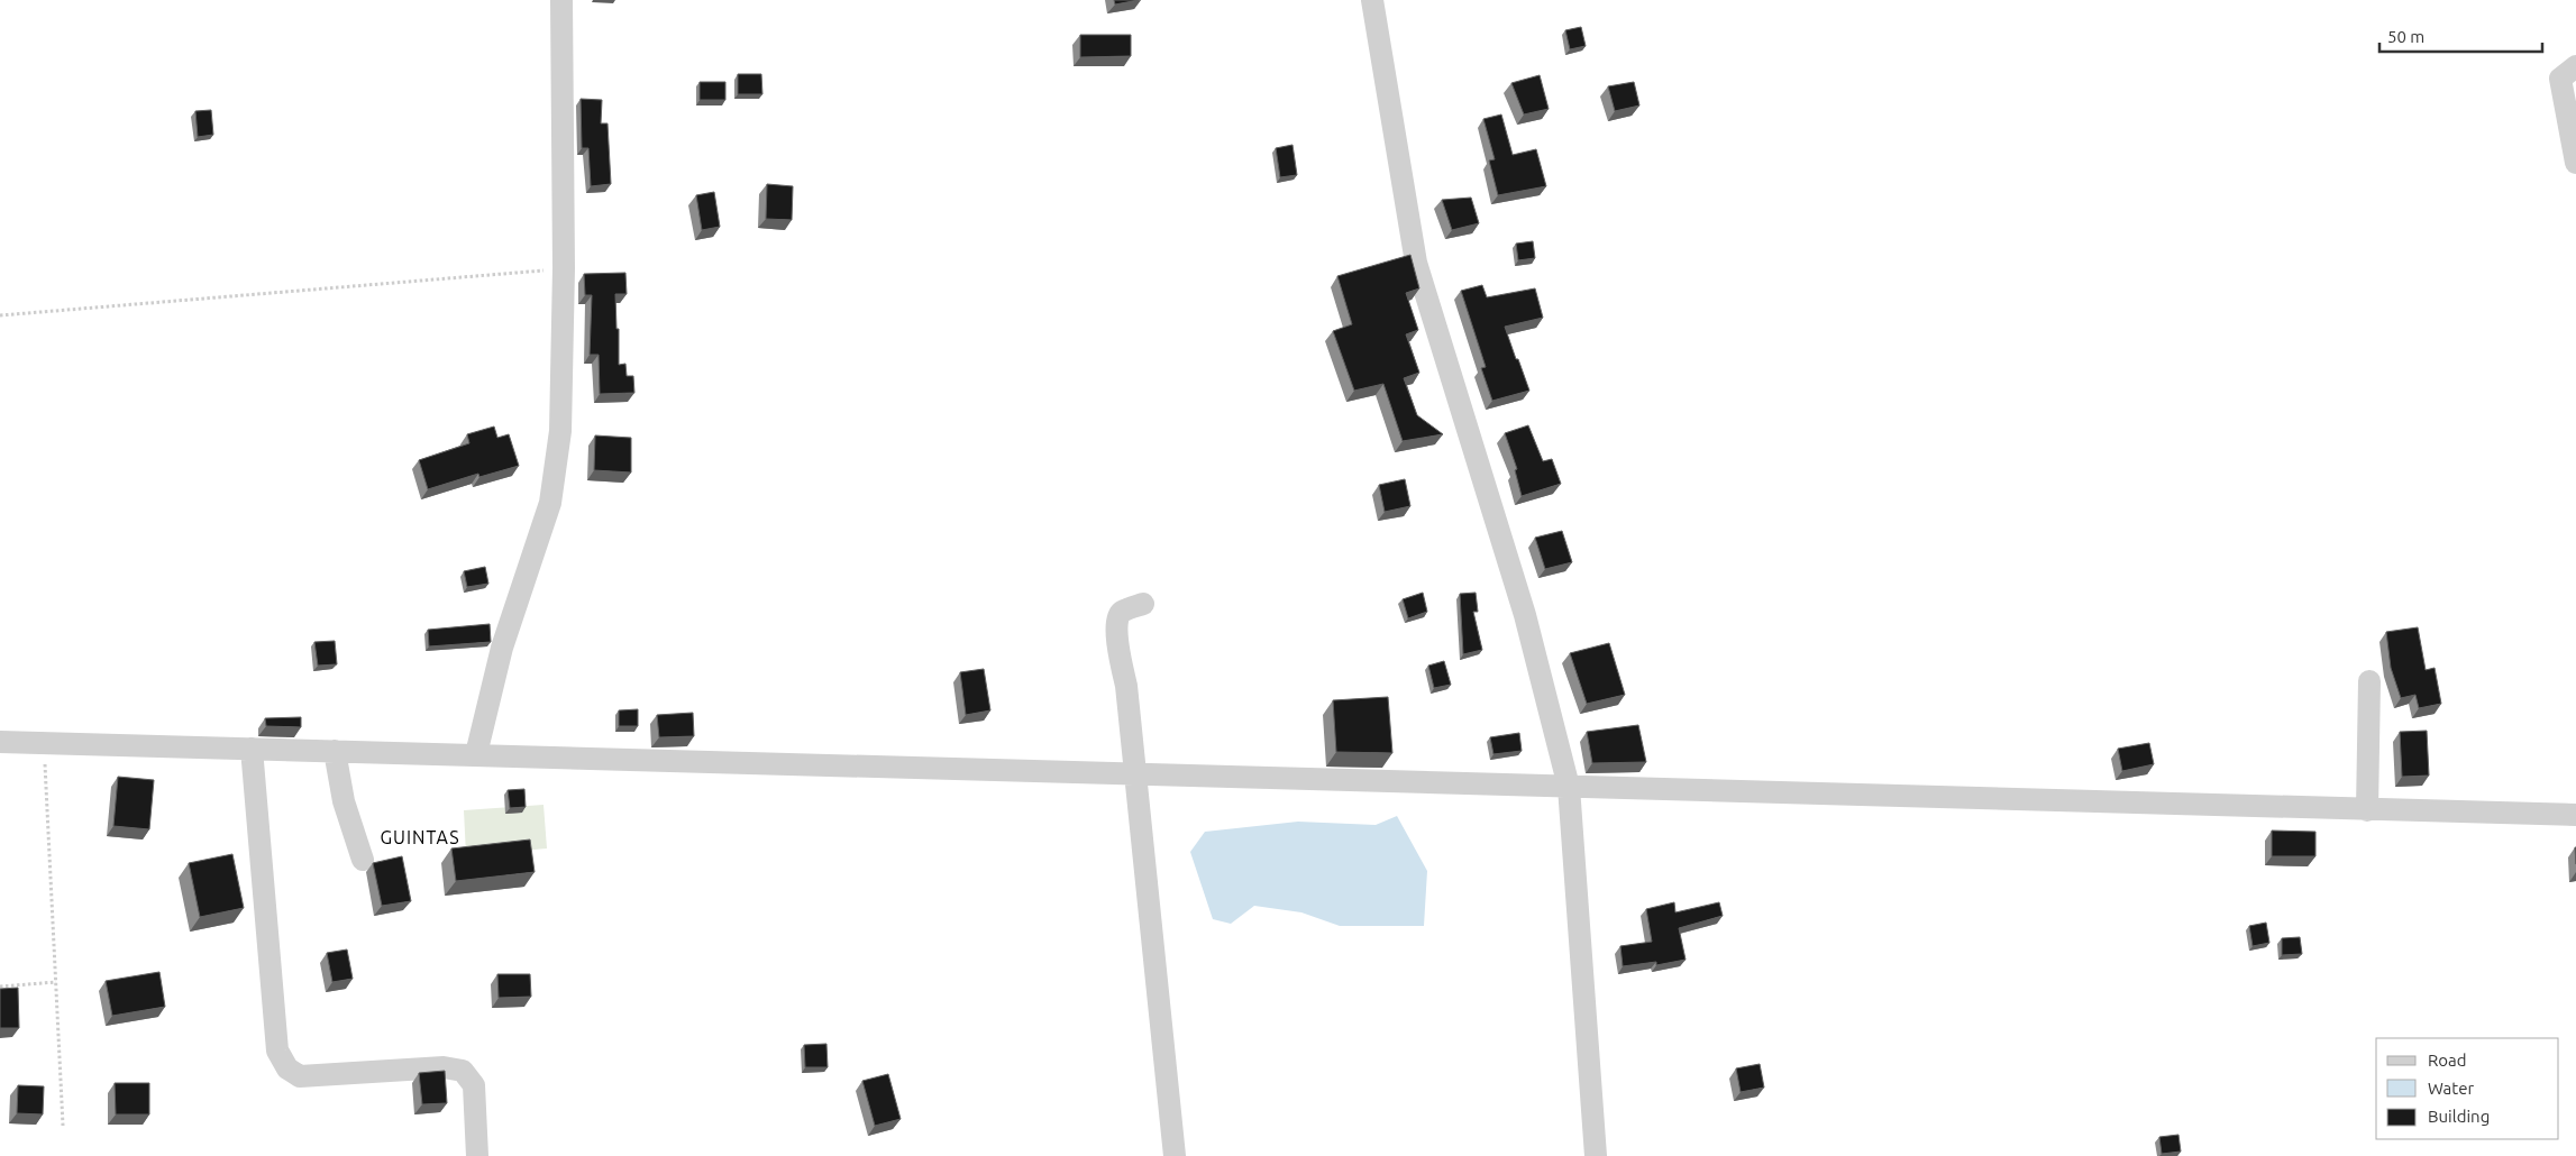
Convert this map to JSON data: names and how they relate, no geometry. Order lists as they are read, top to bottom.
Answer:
{
  "districts": ["GUINTAS"],
  "legend": ["Road", "Water", "Building"],
  "scale_bar": "50 m"
}
